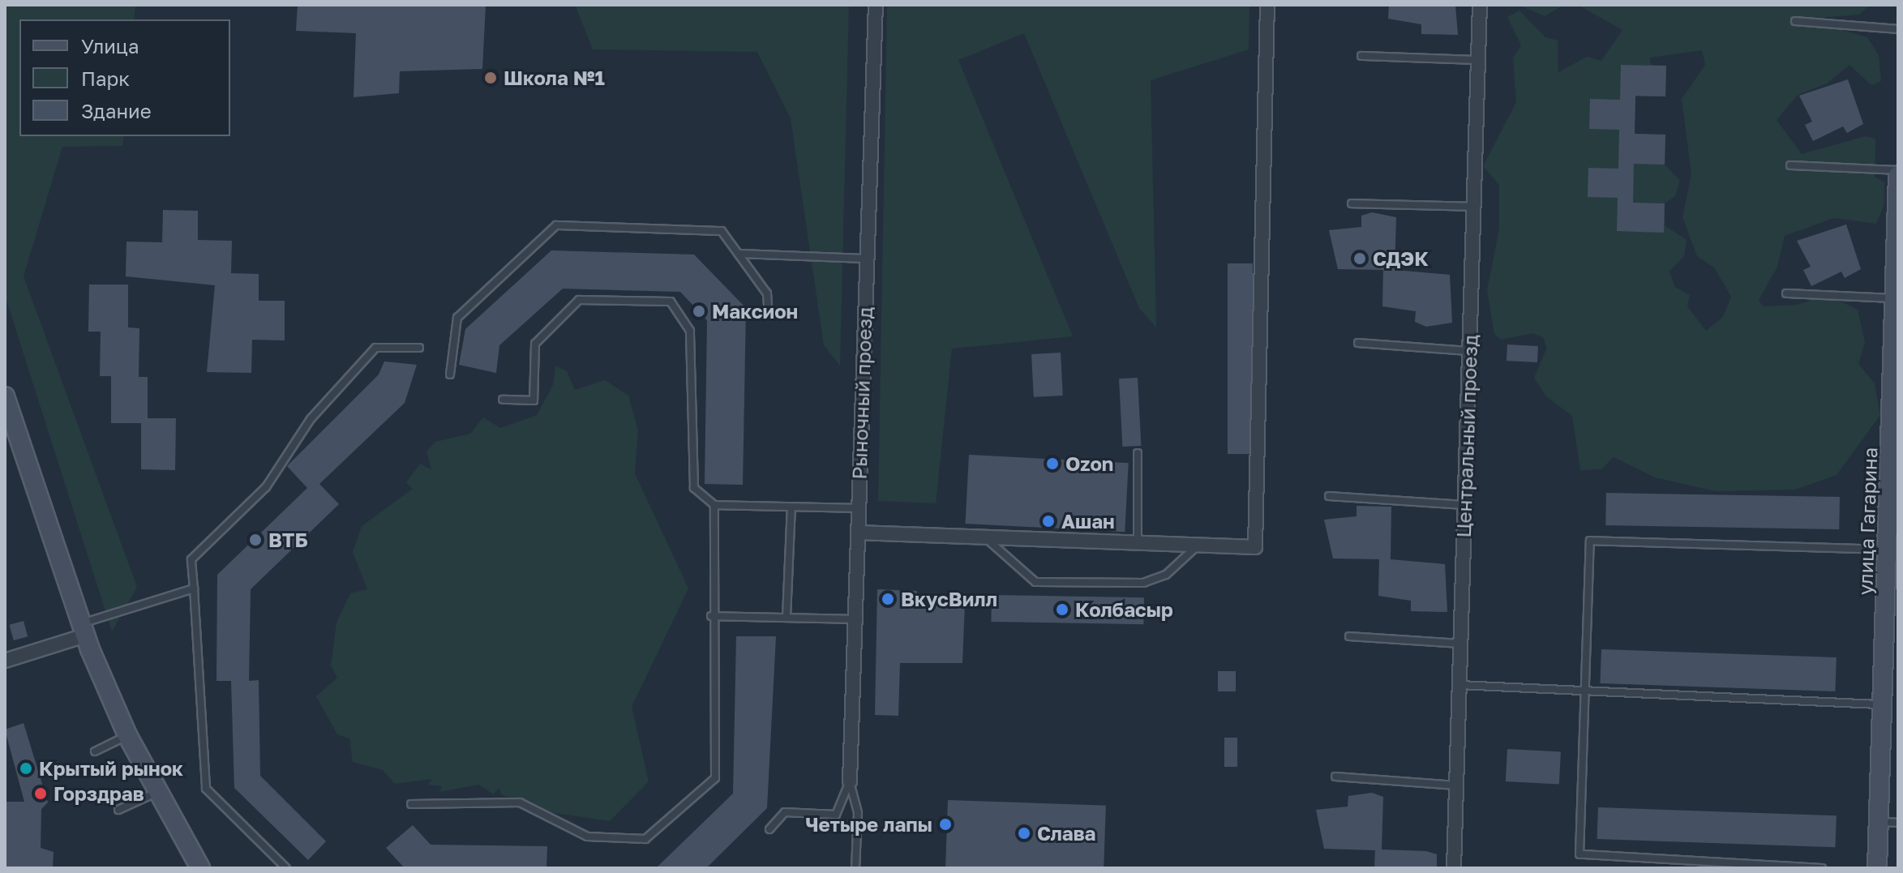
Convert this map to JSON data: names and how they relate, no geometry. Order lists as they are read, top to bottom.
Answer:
{
  "streets": {
    "street": ["Рыночный проезд", "Центральный проезд", "улица Гагарина"]
  },
  "places": [
    "Школа №1",
    "СДЭК",
    "Максион",
    "Ozon",
    "Ашан",
    "ВТБ",
    "ВкусВилл",
    "Колбасыр",
    "Крытый рынок",
    "Горздрав",
    "Четыре лапы",
    "Слава"
  ],
  "legend": ["Улица", "Парк", "Здание"]
}
